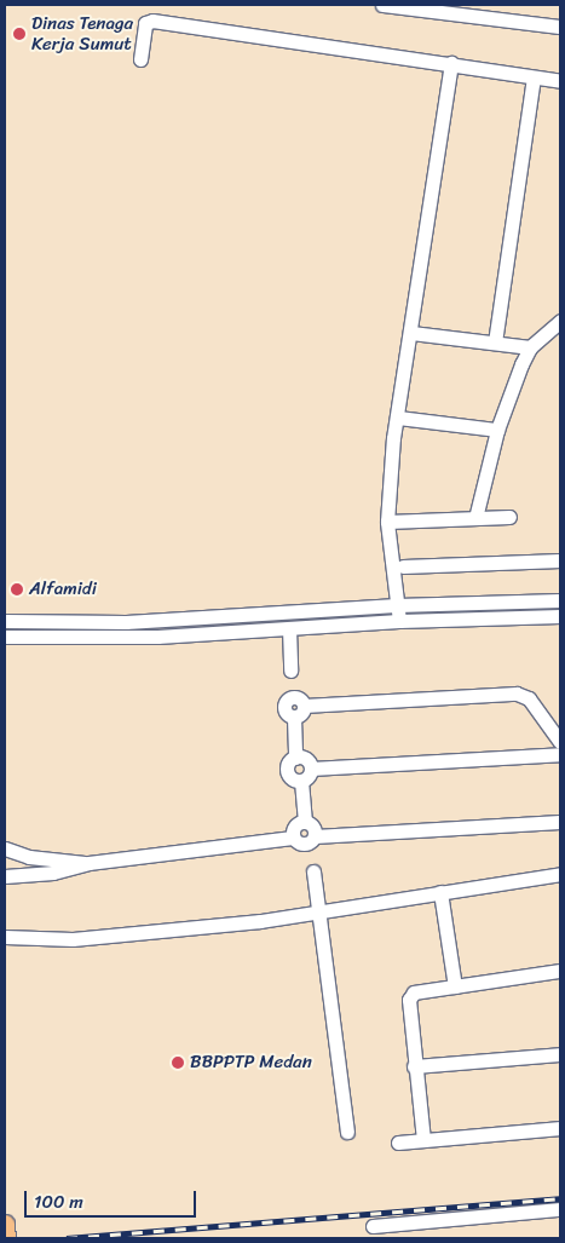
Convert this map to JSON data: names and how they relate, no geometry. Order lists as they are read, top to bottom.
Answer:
{
  "places": ["Dinas Tenaga Kerja Sumut", "Alfamidi", "BBPPTP Medan"],
  "scale_bar": "100 m"
}
